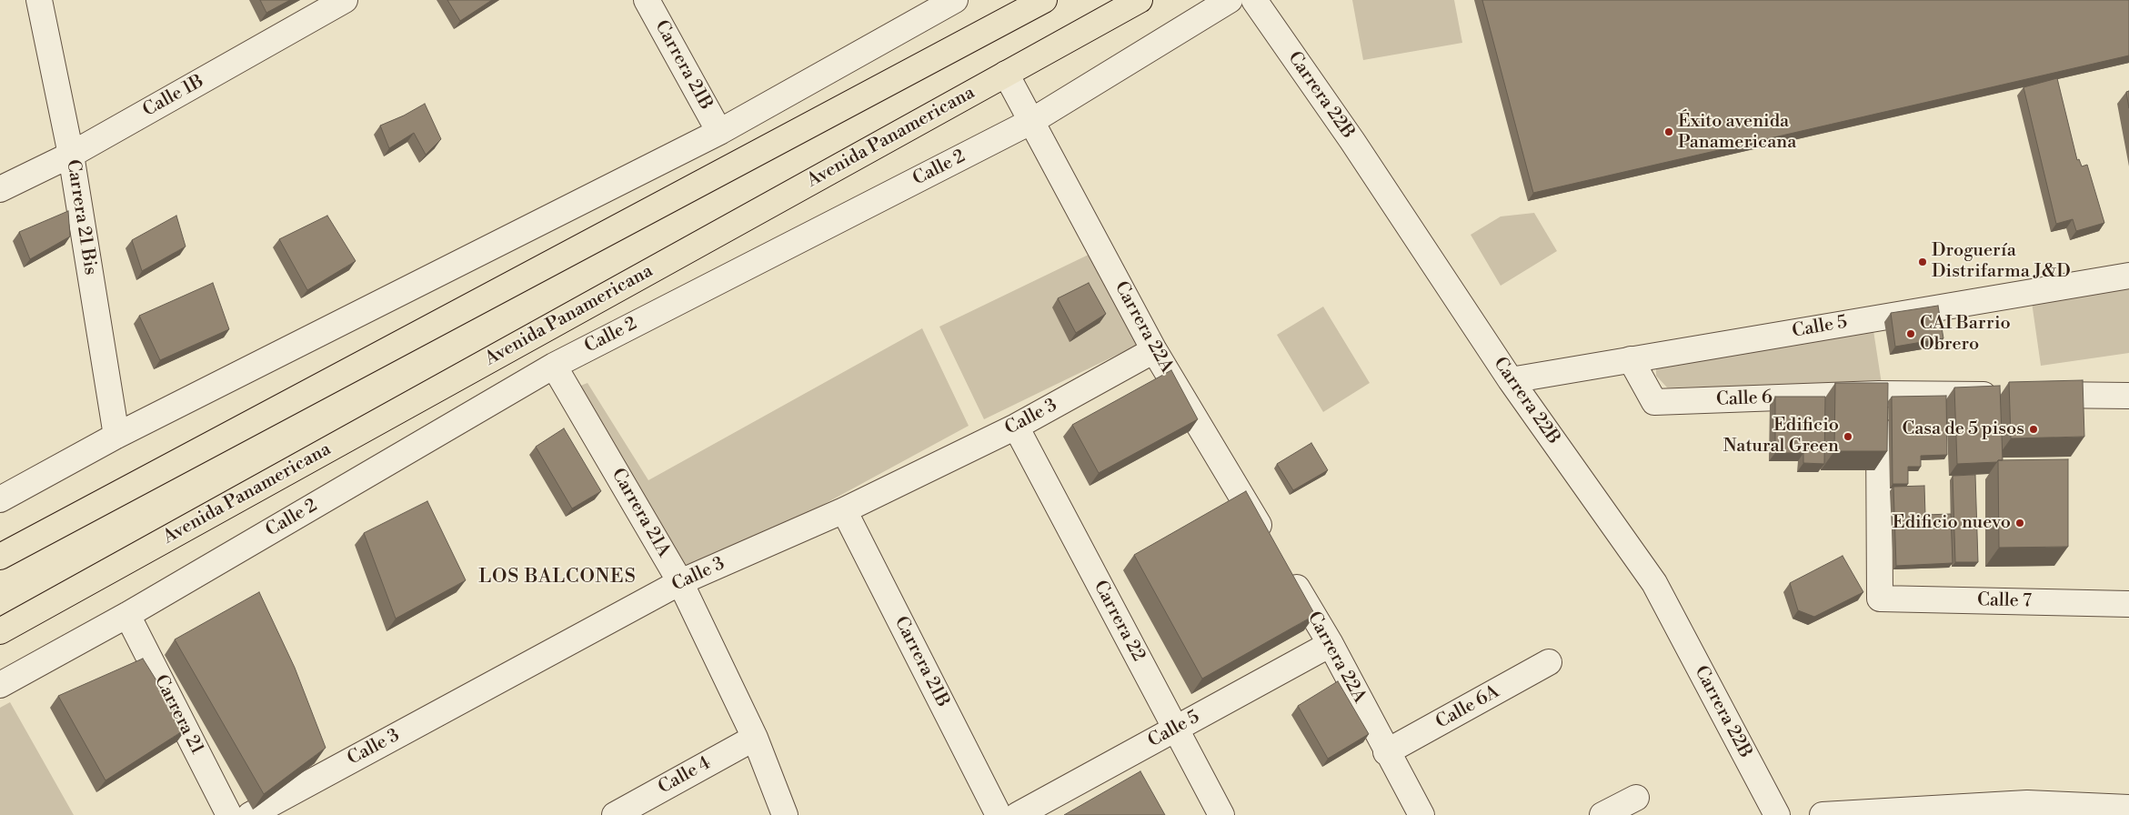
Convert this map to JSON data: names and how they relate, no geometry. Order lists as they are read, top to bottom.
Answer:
{
  "streets": {
    "main road": ["Avenida Panamericana"],
    "street": [
      "Carrera 21B",
      "Carrera 22B",
      "Calle 1B",
      "Calle 2",
      "Carrera 21 Bis",
      "Carrera 22A",
      "Calle 5",
      "Calle 6",
      "Calle 3",
      "Carrera 21A",
      "Calle 7",
      "Carrera 22",
      "Calle 6A",
      "Carrera 21",
      "Calle 4"
    ]
  },
  "crossings": [
    ["Carrera 21B", "Calle 3"],
    ["Carrera 22B", "Calle 5"],
    ["Calle 1B", "Carrera 21 Bis"],
    ["Avenida Panamericana", "Carrera 22A"],
    ["Calle 2", "Carrera 22A"],
    ["Calle 2", "Carrera 21A"],
    ["Calle 2", "Carrera 21"],
    ["Carrera 22A", "Calle 5"],
    ["Carrera 22A", "Calle 3"],
    ["Carrera 22A", "Calle 6A"],
    ["Calle 5", "Calle 6"],
    ["Calle 5", "Carrera 22"],
    ["Calle 6", "Calle 7"],
    ["Calle 3", "Carrera 21A"],
    ["Calle 3", "Carrera 22"],
    ["Carrera 21A", "Calle 4"]
  ],
  "districts": ["LOS BALCONES"],
  "places": [
    "Éxito avenida Panamericana",
    "Droguería Distrifarma J&D",
    "CAI Barrio Obrero",
    "Casa de 5 pisos",
    "Edificio Natural Green",
    "Edificio nuevo"
  ]
}
